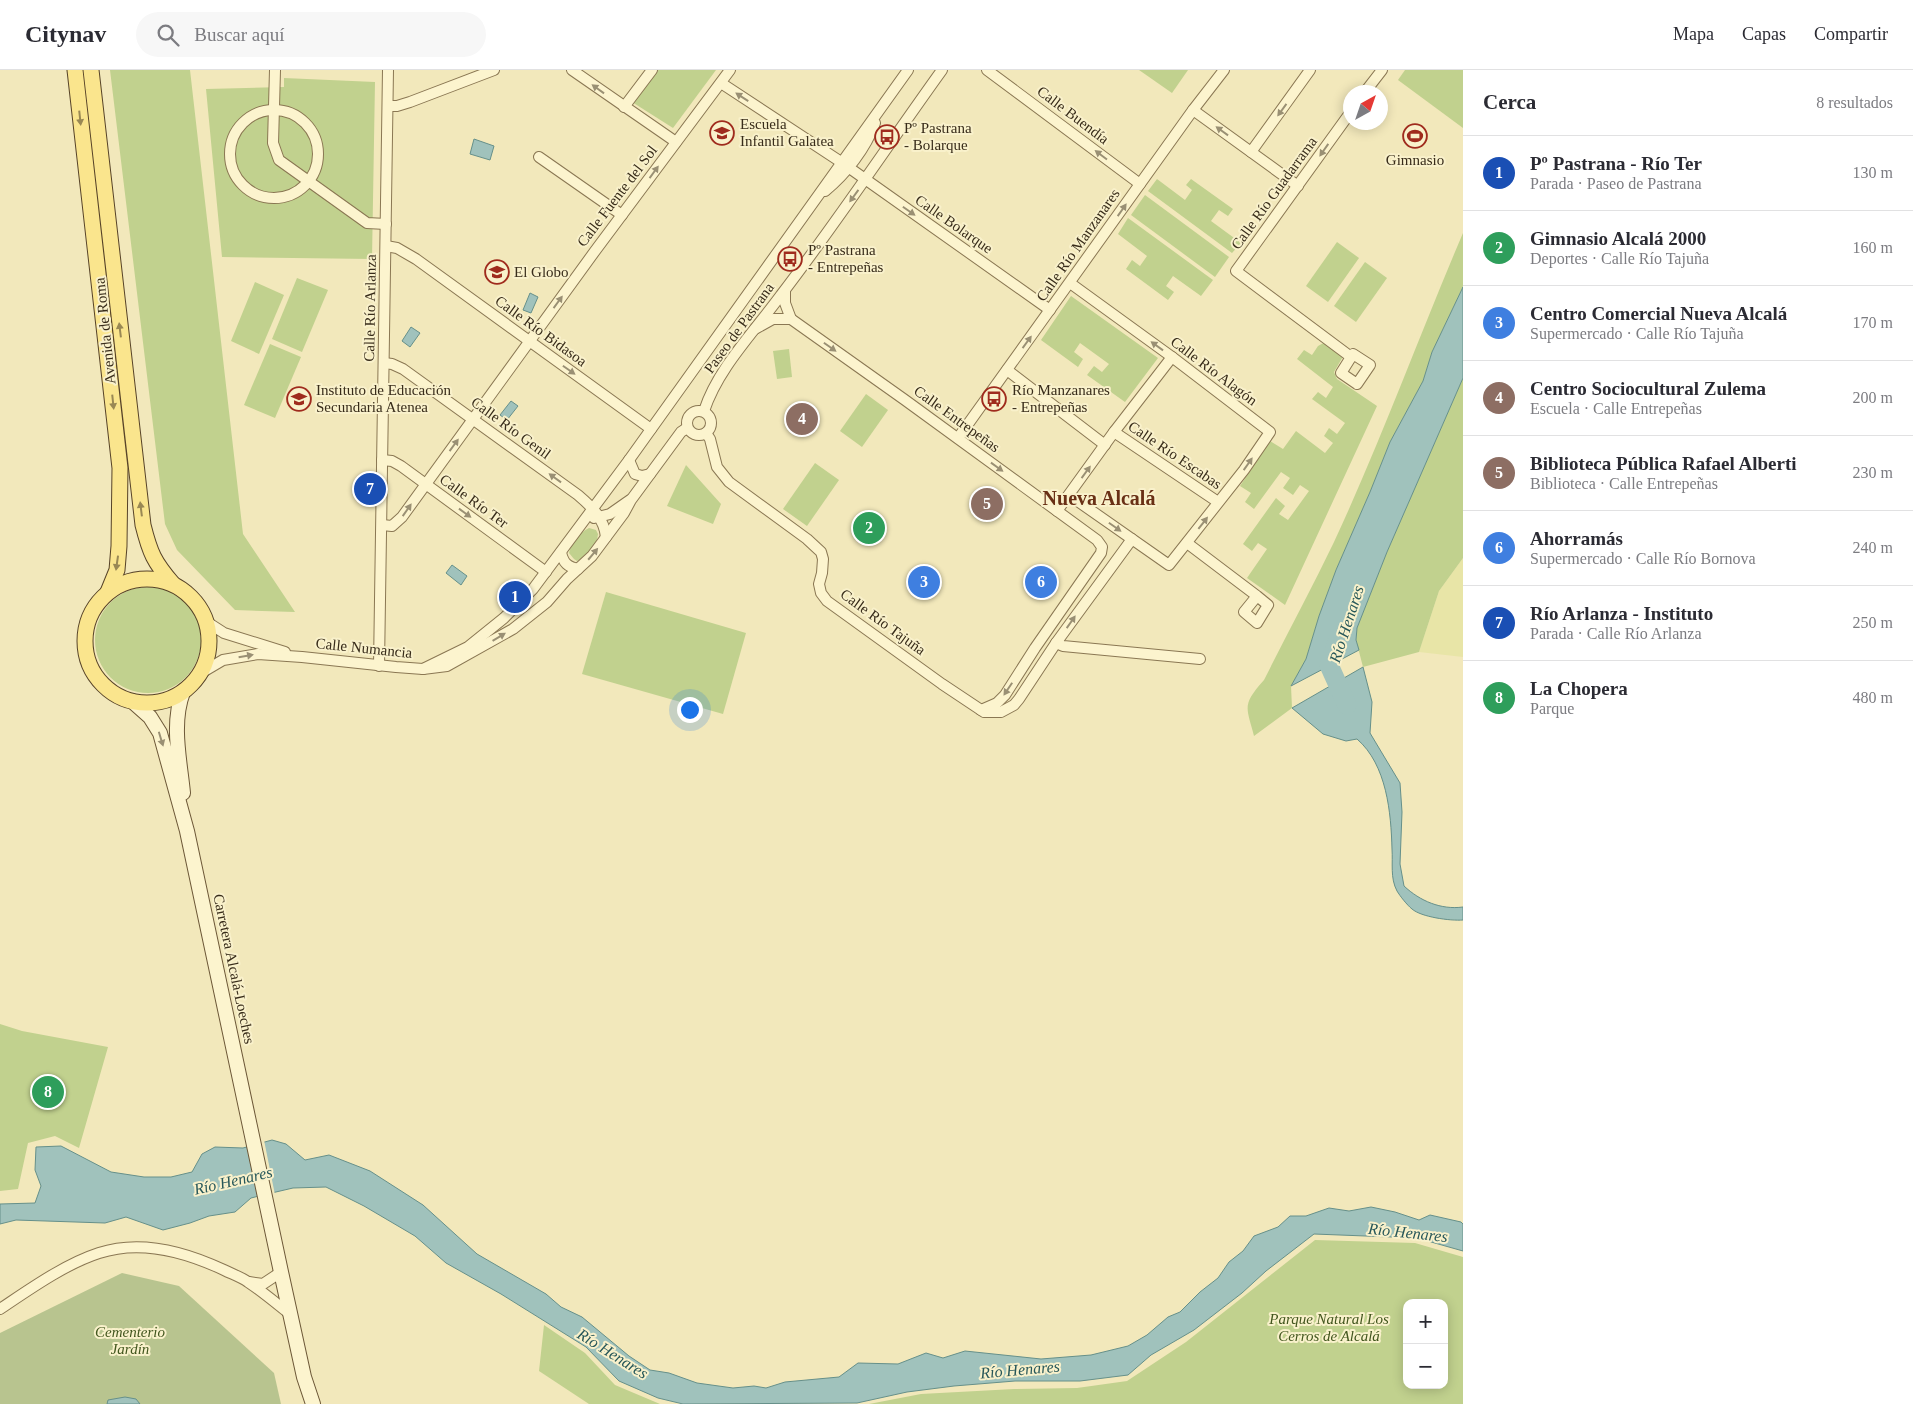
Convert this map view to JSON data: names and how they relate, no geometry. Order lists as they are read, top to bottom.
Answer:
{
  "streets": {
    "main road": ["Avenida de Roma", "Carretera Alcalá-Loeches"],
    "street": [
      "Calle Buendía",
      "Calle Río Guadarrama",
      "Calle Fuente del Sol",
      "Calle Bolarque",
      "Calle Río Manzanares",
      "Calle Río Arlanza",
      "Paseo de Pastrana",
      "Calle Río Bidasoa",
      "Calle Río Alagón",
      "Calle Entrepeñas",
      "Calle Río Genil",
      "Calle Río Escabas",
      "Calle Río Ter",
      "Calle Río Tajuña",
      "Calle Numancia"
    ]
  },
  "crossings": [
    ["Calle Buendía", "Calle Río Manzanares"],
    ["Calle Fuente del Sol", "Calle Bolarque"],
    ["Calle Fuente del Sol", "Calle Río Arlanza"],
    ["Calle Fuente del Sol", "Calle Río Bidasoa"],
    ["Calle Fuente del Sol", "Calle Río Genil"],
    ["Calle Fuente del Sol", "Calle Río Ter"],
    ["Calle Bolarque", "Calle Río Manzanares"],
    ["Calle Bolarque", "Paseo de Pastrana"],
    ["Calle Río Manzanares", "Calle Río Alagón"],
    ["Calle Río Manzanares", "Calle Entrepeñas"],
    ["Calle Río Arlanza", "Calle Río Bidasoa"],
    ["Calle Río Arlanza", "Calle Río Genil"],
    ["Calle Río Arlanza", "Calle Río Ter"],
    ["Calle Río Arlanza", "Calle Numancia"],
    ["Paseo de Pastrana", "Calle Río Bidasoa"],
    ["Paseo de Pastrana", "Calle Río Genil"],
    ["Paseo de Pastrana", "Calle Río Ter"],
    ["Paseo de Pastrana", "Calle Río Tajuña"],
    ["Paseo de Pastrana", "Calle Numancia"],
    ["Avenida de Roma", "Calle Numancia"],
    ["Avenida de Roma", "Carretera Alcalá-Loeches"],
    ["Calle Río Alagón", "Calle Río Escabas"],
    ["Calle Numancia", "Carretera Alcalá-Loeches"]
  ],
  "one_way": [
    "Calle Buendía",
    "Calle Fuente del Sol",
    "Calle Río Manzanares",
    "Calle Río Bidasoa",
    "Calle Río Genil",
    "Calle Río Ter"
  ],
  "districts": ["Nueva Alcalá"],
  "water": ["Río Henares"],
  "parks": ["Parque Natural Los Cerros de Alcalá", "Cementerio Jardín"],
  "places": {
    "school or university": ["Escuela Infantil Galatea", "El Globo", "Instituto de Educación Secundaria Atenea"],
    "sports": ["Gimnasio"],
    "bus stop": ["Pº Pastrana - Bolarque", "Pº Pastrana - Entrepeñas", "Río Manzanares - Entrepeñas"]
  },
  "north": "top right",
  "page": {
    "header": "Citynav",
    "search": "Buscar aquí",
    "nav": ["Mapa", "Capas", "Compartir"],
    "heading": ["Cerca", "8 resultados"],
    "list": [
      {
        "mark": "1",
        "name": "Pº Pastrana - Río Ter",
        "note": "Parada · Paseo de Pastrana",
        "value": "130 m"
      },
      {
        "mark": "2",
        "name": "Gimnasio Alcalá 2000",
        "note": "Deportes · Calle Río Tajuña",
        "value": "160 m"
      },
      {
        "mark": "3",
        "name": "Centro Comercial Nueva Alcalá",
        "note": "Supermercado · Calle Río Tajuña",
        "value": "170 m"
      },
      {
        "mark": "4",
        "name": "Centro Sociocultural Zulema",
        "note": "Escuela · Calle Entrepeñas",
        "value": "200 m"
      },
      {
        "mark": "5",
        "name": "Biblioteca Pública Rafael Alberti",
        "note": "Biblioteca · Calle Entrepeñas",
        "value": "230 m"
      },
      {
        "mark": "6",
        "name": "Ahorramás",
        "note": "Supermercado · Calle Río Bornova",
        "value": "240 m"
      },
      {
        "mark": "7",
        "name": "Río Arlanza - Instituto",
        "note": "Parada · Calle Río Arlanza",
        "value": "250 m"
      },
      {
        "mark": "8",
        "name": "La Chopera",
        "note": "Parque",
        "value": "480 m"
      }
    ],
    "pins": [
      "4",
      "7",
      "5",
      "2",
      "3",
      "6",
      "1",
      "8"
    ],
    "map_buttons": ["+", "−"]
  }
}
